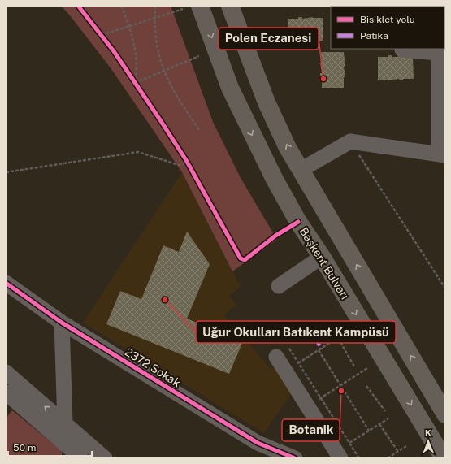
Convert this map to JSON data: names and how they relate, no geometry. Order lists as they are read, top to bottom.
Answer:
{
  "streets": {
    "main road": ["Başkent Bulvarı"],
    "street": ["2372 Sokak"]
  },
  "places": ["Polen Eczanesi", "Uğur Okulları Batıkent Kampüsü", "Botanik"],
  "legend": ["Bisiklet yolu", "Patika"],
  "scale_bar": "50 m",
  "north": "top"
}
